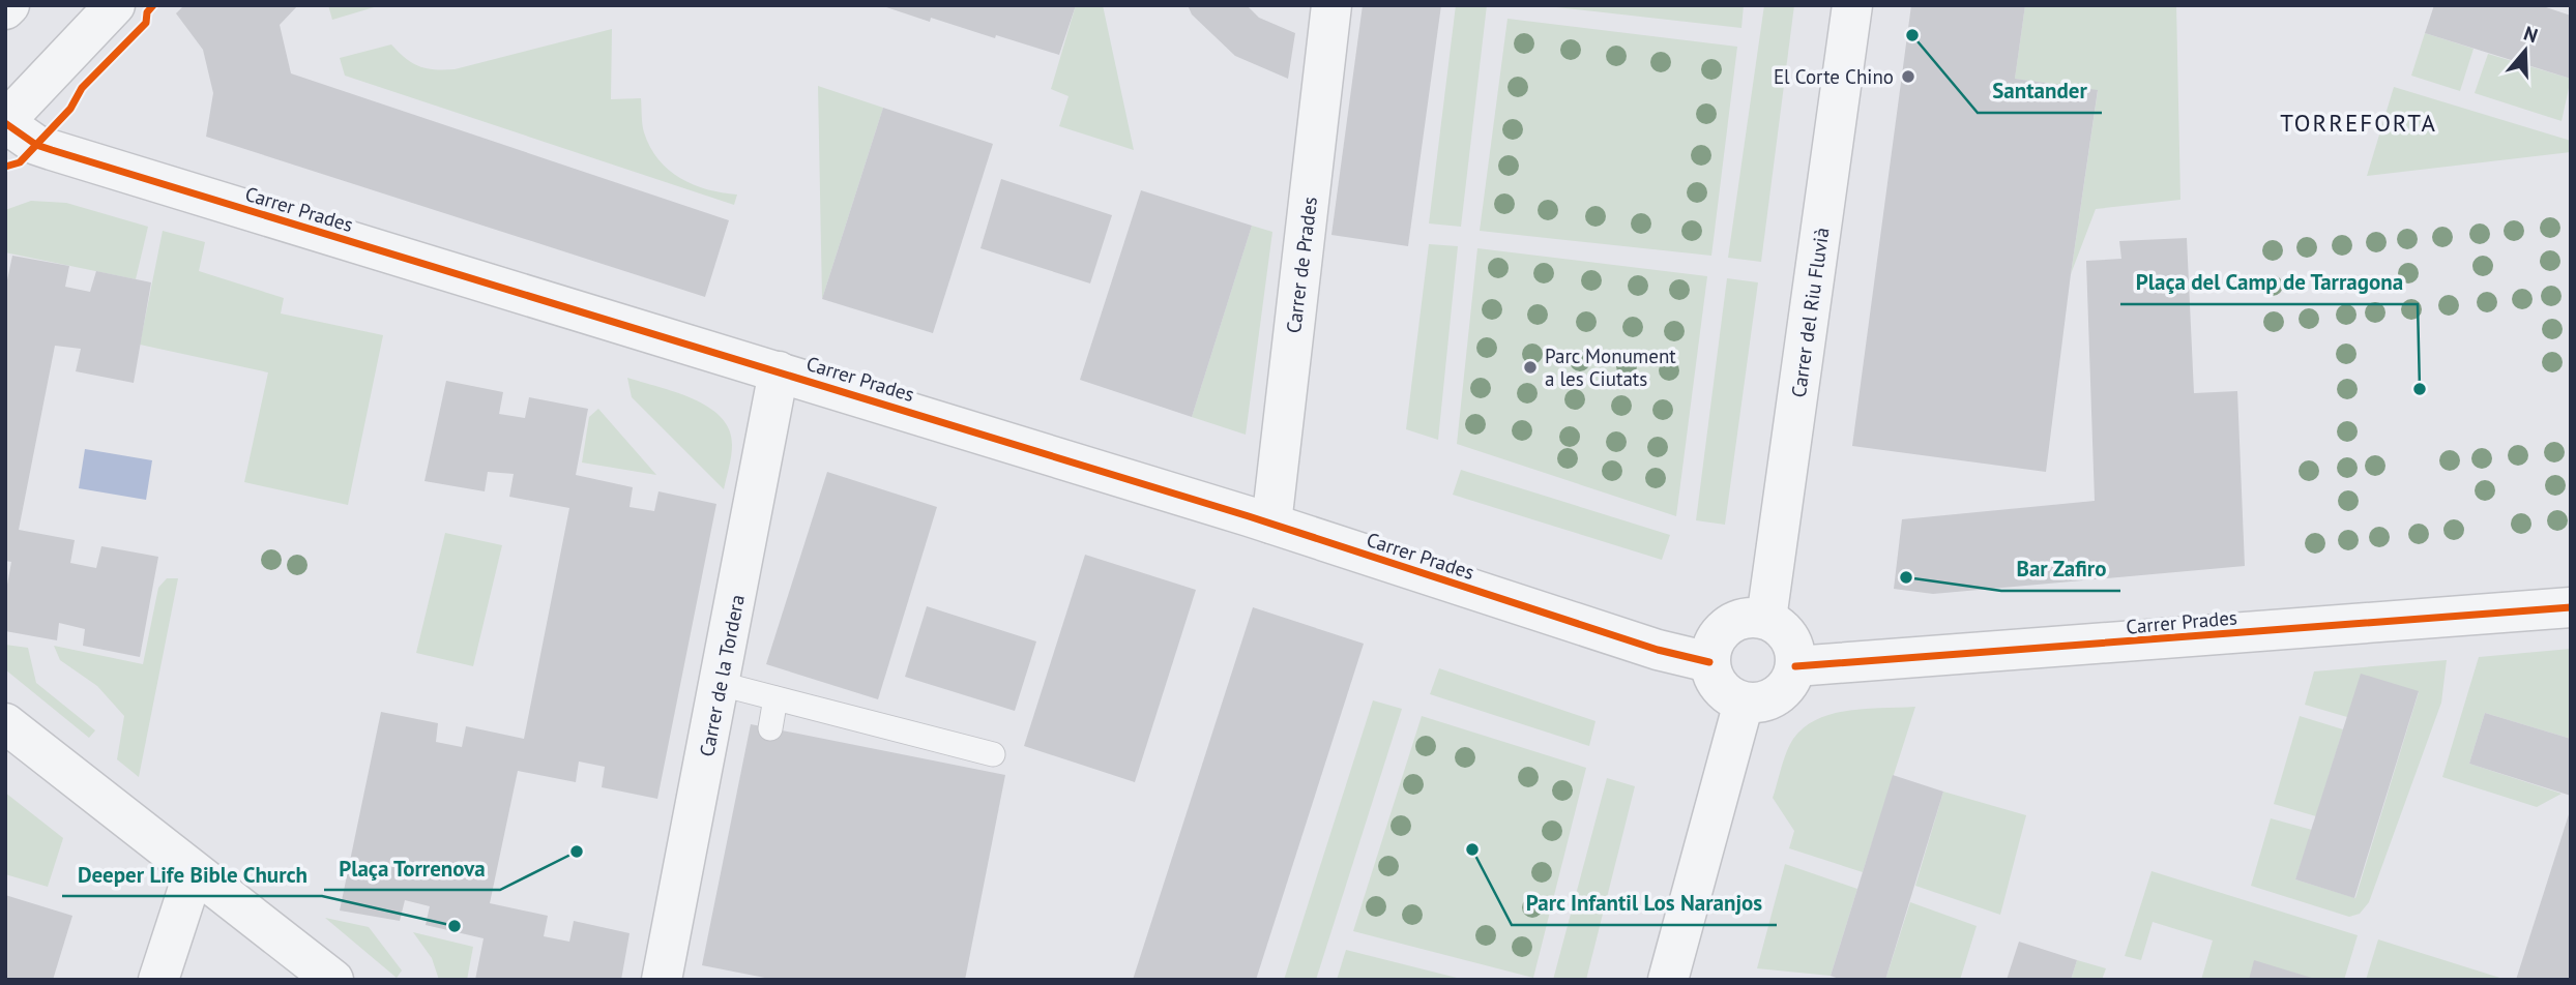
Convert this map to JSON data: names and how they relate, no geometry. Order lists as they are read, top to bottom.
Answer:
{
  "streets": {
    "street": [
      "Carrer Prades",
      "Carrer de Prades",
      "Carrer del Riu Fluvià",
      "Carrer de la Tordera"
    ]
  },
  "crossings": [
    ["Carrer Prades", "Carrer de Prades"],
    ["Carrer Prades", "Carrer del Riu Fluvià"],
    ["Carrer Prades", "Carrer de la Tordera"]
  ],
  "districts": ["TORREFORTA"],
  "places": [
    "Santander",
    "El Corte Chino",
    "Parc Monument a les Ciutats",
    "Plaça del Camp de Tarragona",
    "Bar Zafiro",
    "Parc Infantil Los Naranjos",
    "Plaça Torrenova",
    "Deeper Life Bible Church"
  ],
  "north": "top"
}
